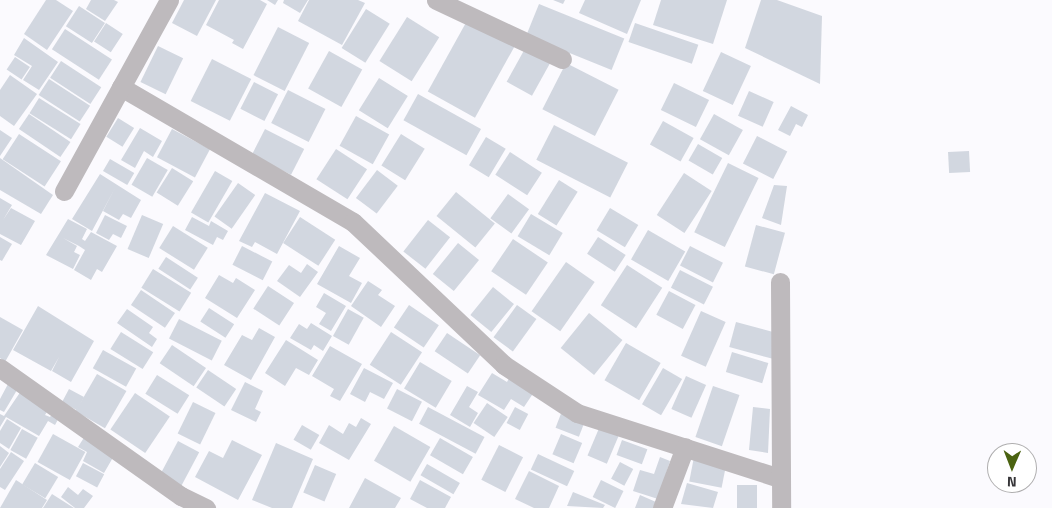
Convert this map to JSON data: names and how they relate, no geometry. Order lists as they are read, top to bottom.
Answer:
{
  "north": "bottom"
}
